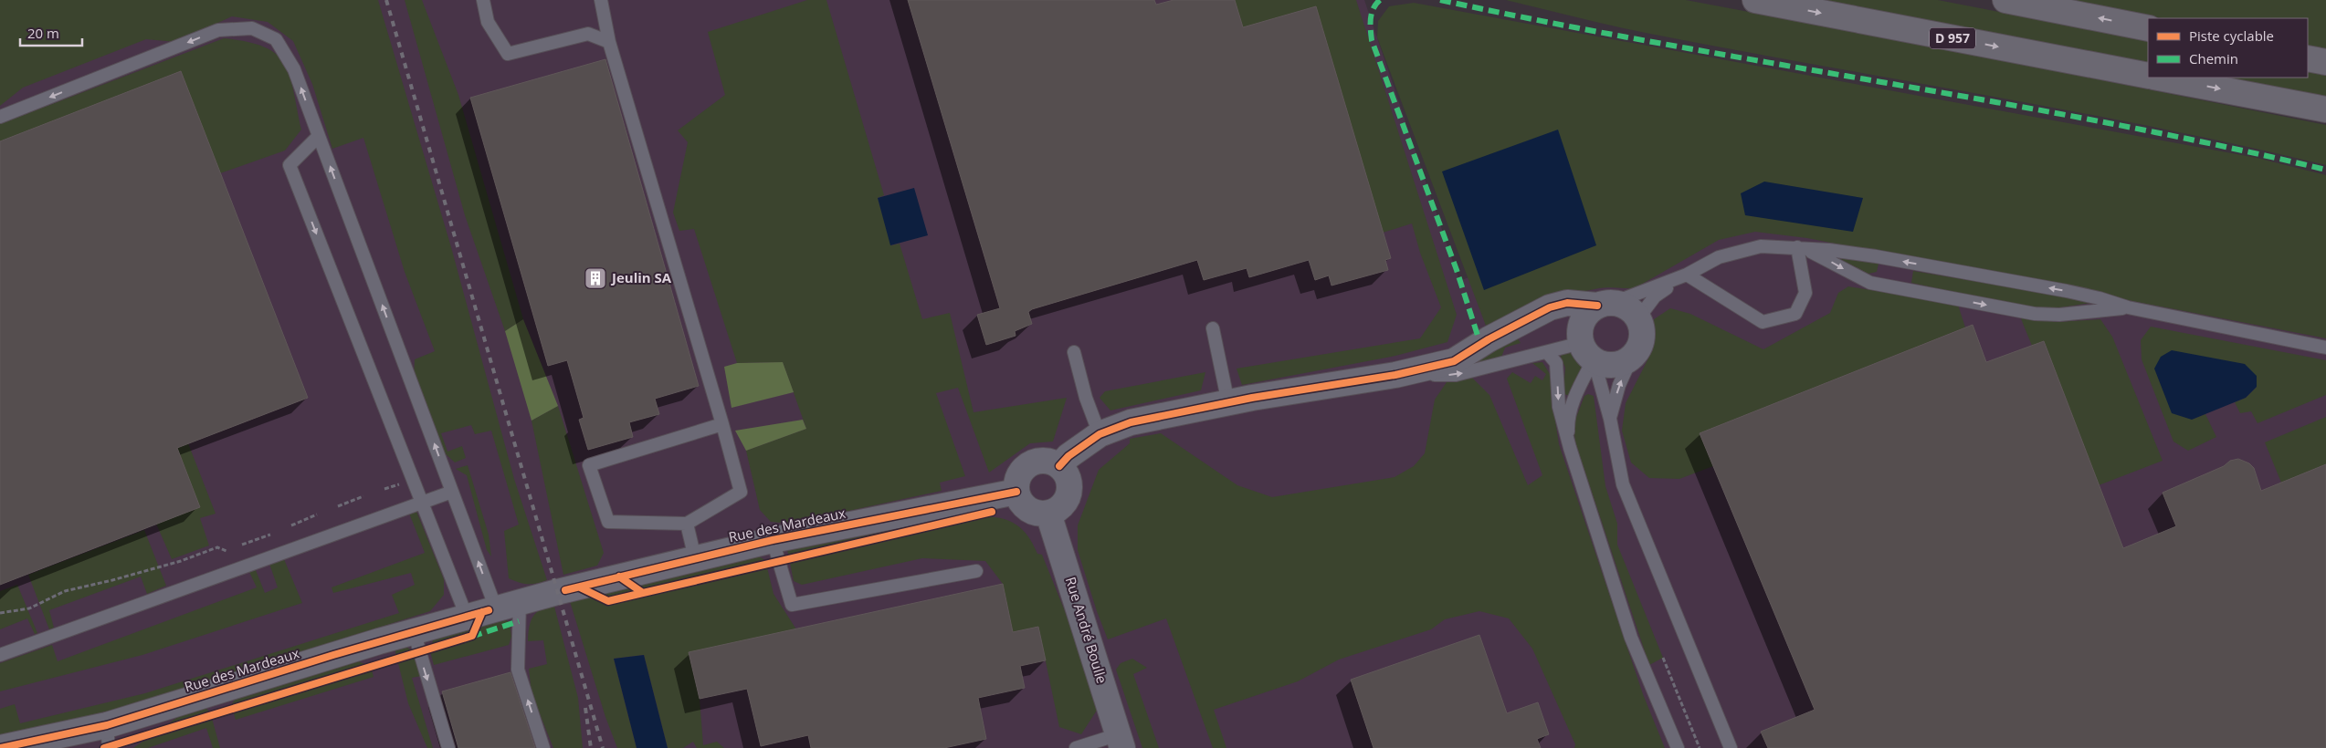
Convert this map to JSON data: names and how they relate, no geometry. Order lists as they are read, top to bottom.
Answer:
{
  "streets": {
    "main road": ["D 957"],
    "street": ["Rue des Mardeaux", "Rue André Boulle"]
  },
  "crossings": [
    ["Rue des Mardeaux", "Rue André Boulle"]
  ],
  "places": {
    "building": ["Jeulin SA"]
  },
  "legend": ["Piste cyclable", "Chemin"],
  "scale_bar": "20 m"
}
